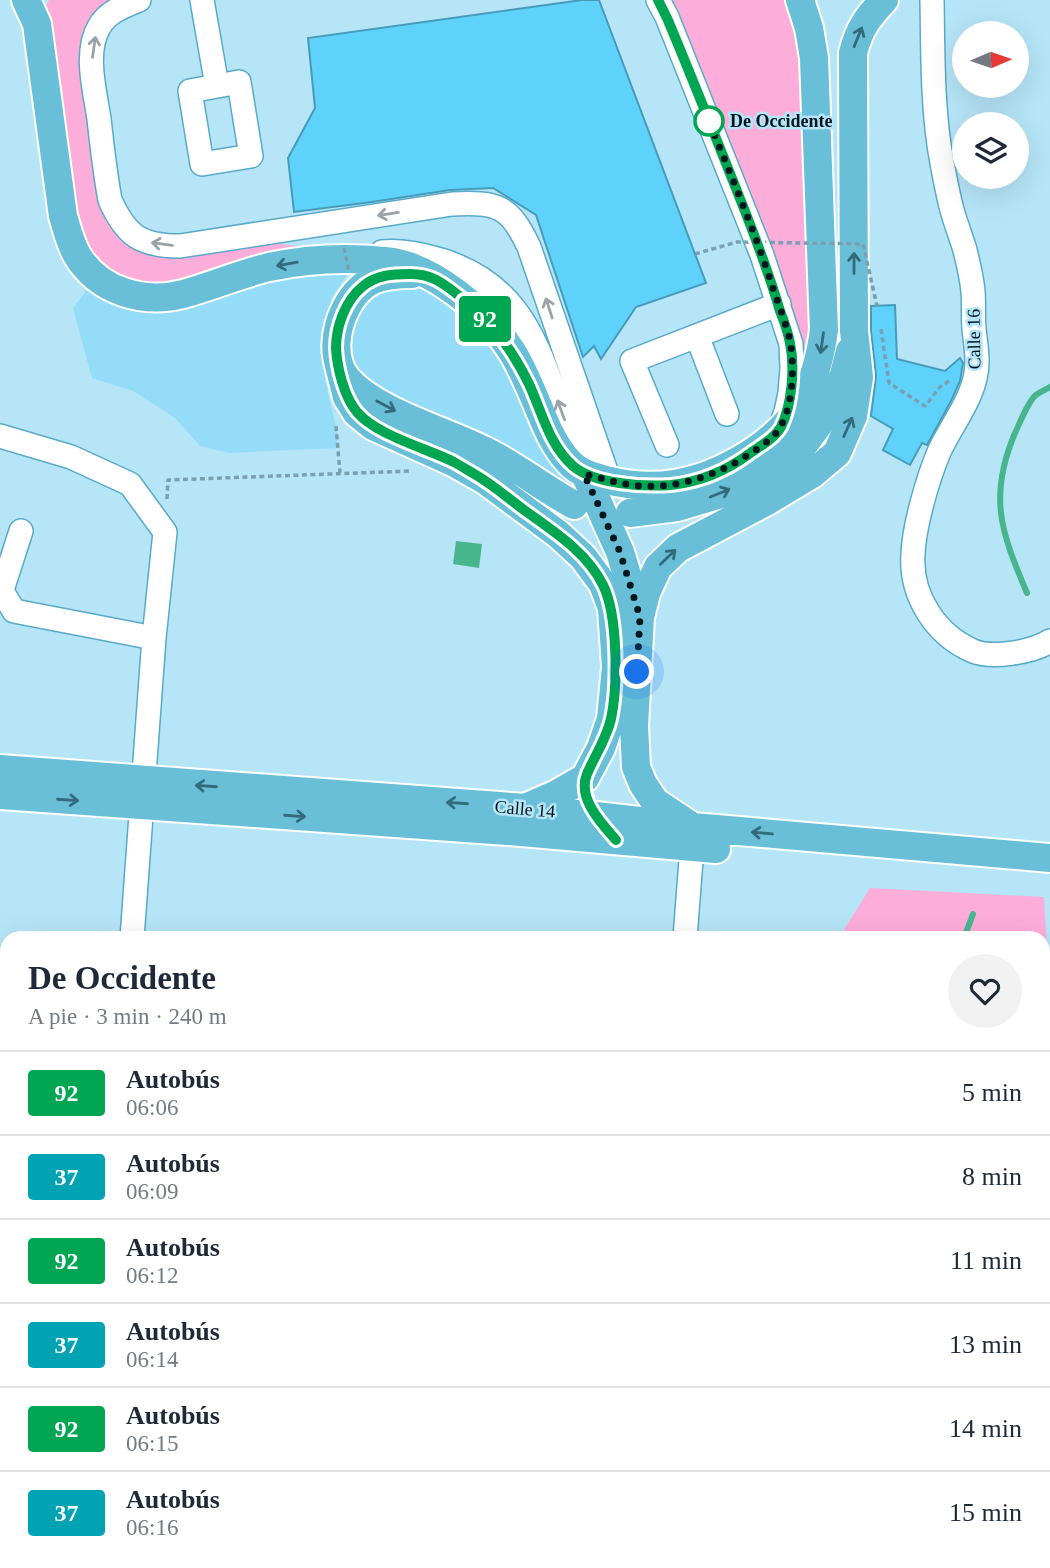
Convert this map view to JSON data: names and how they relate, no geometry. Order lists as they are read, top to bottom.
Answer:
{
  "streets": {
    "main road": ["Calle 14"],
    "street": ["Calle 16"]
  },
  "places": ["De Occidente"],
  "lines": ["bus line 92"],
  "north": "right",
  "page": {
    "on_map": "92",
    "heading": ["De Occidente", "A pie · 3 min · 240 m"],
    "list": [
      {
        "mark": "92",
        "name": "Autobús",
        "note": "06:06",
        "value": "5 min"
      },
      {
        "mark": "37",
        "name": "Autobús",
        "note": "06:09",
        "value": "8 min"
      },
      {
        "mark": "92",
        "name": "Autobús",
        "note": "06:12",
        "value": "11 min"
      },
      {
        "mark": "37",
        "name": "Autobús",
        "note": "06:14",
        "value": "13 min"
      },
      {
        "mark": "92",
        "name": "Autobús",
        "note": "06:15",
        "value": "14 min"
      },
      {
        "mark": "37",
        "name": "Autobús",
        "note": "06:16",
        "value": "15 min"
      }
    ]
  }
}
